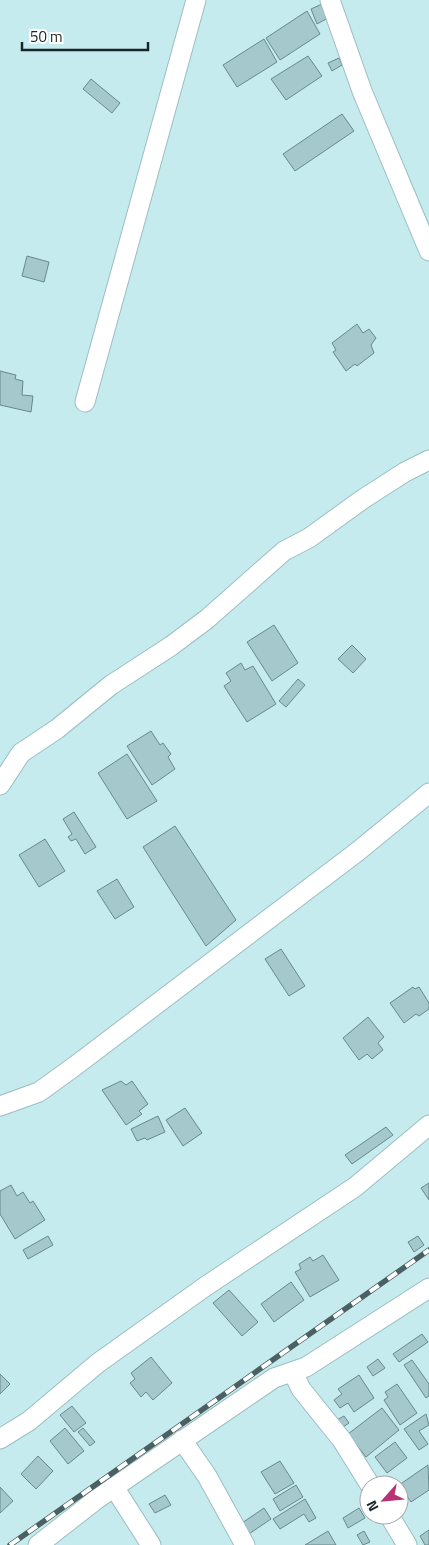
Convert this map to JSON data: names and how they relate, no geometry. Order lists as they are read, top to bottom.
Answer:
{
  "scale_bar": "50 m",
  "north": "bottom left"
}
